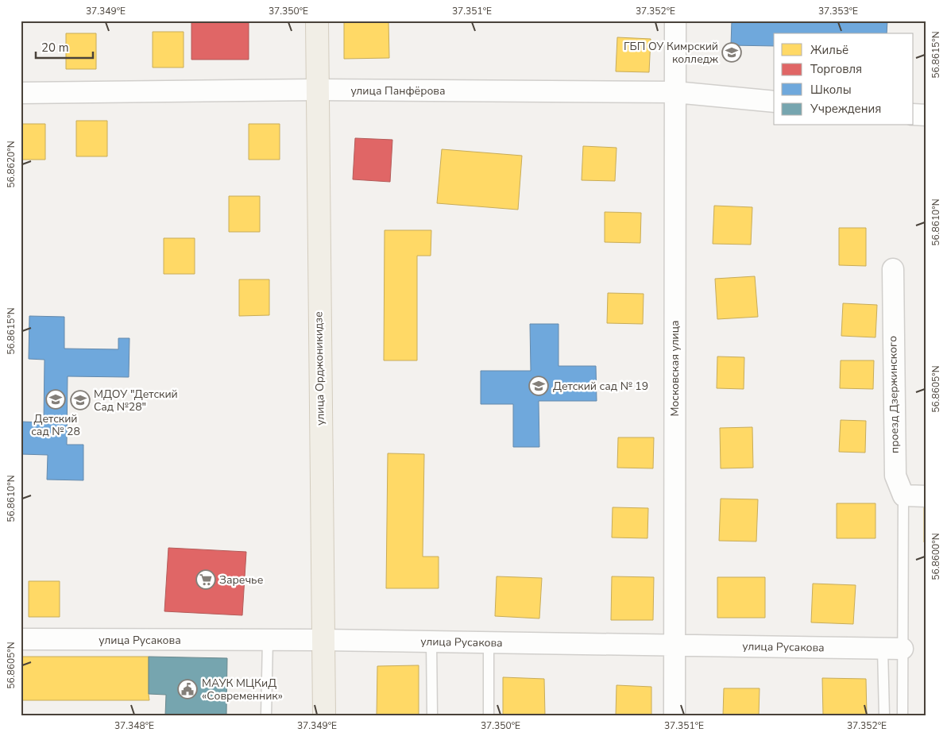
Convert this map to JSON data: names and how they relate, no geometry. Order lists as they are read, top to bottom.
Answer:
{
  "streets": {
    "main road": ["улица Орджоникидзе"],
    "street": [
      "улица Панфёрова",
      "Московская улица",
      "проезд Дзержинского",
      "улица Русакова"
    ]
  },
  "crossings": [
    ["улица Панфёрова", "улица Орджоникидзе"],
    ["улица Панфёрова", "Московская улица"],
    ["улица Орджоникидзе", "улица Русакова"],
    ["Московская улица", "улица Русакова"]
  ],
  "places": {
    "school or university": [
      "ГБП ОУ Кимрский колледж",
      "Детский сад № 19",
      "Детский сад № 28",
      "МДОУ \"Детский Сад №28\""
    ],
    "supermarket": ["Заречье"],
    "public building": ["МАУК МЦКиД «Современник»"]
  },
  "legend": [
    "Жильё",
    "Торговля",
    "Школы",
    "Учреждения"
  ],
  "scale_bar": "20 m",
  "coordinates": [
    "37.349°E",
    "37.350°E",
    "37.351°E",
    "37.352°E",
    "37.353°E",
    "56.8615°N",
    "56.8620°N",
    "56.8610°N",
    "56.8605°N",
    "56.8600°N",
    "37.348°E"
  ]
}
